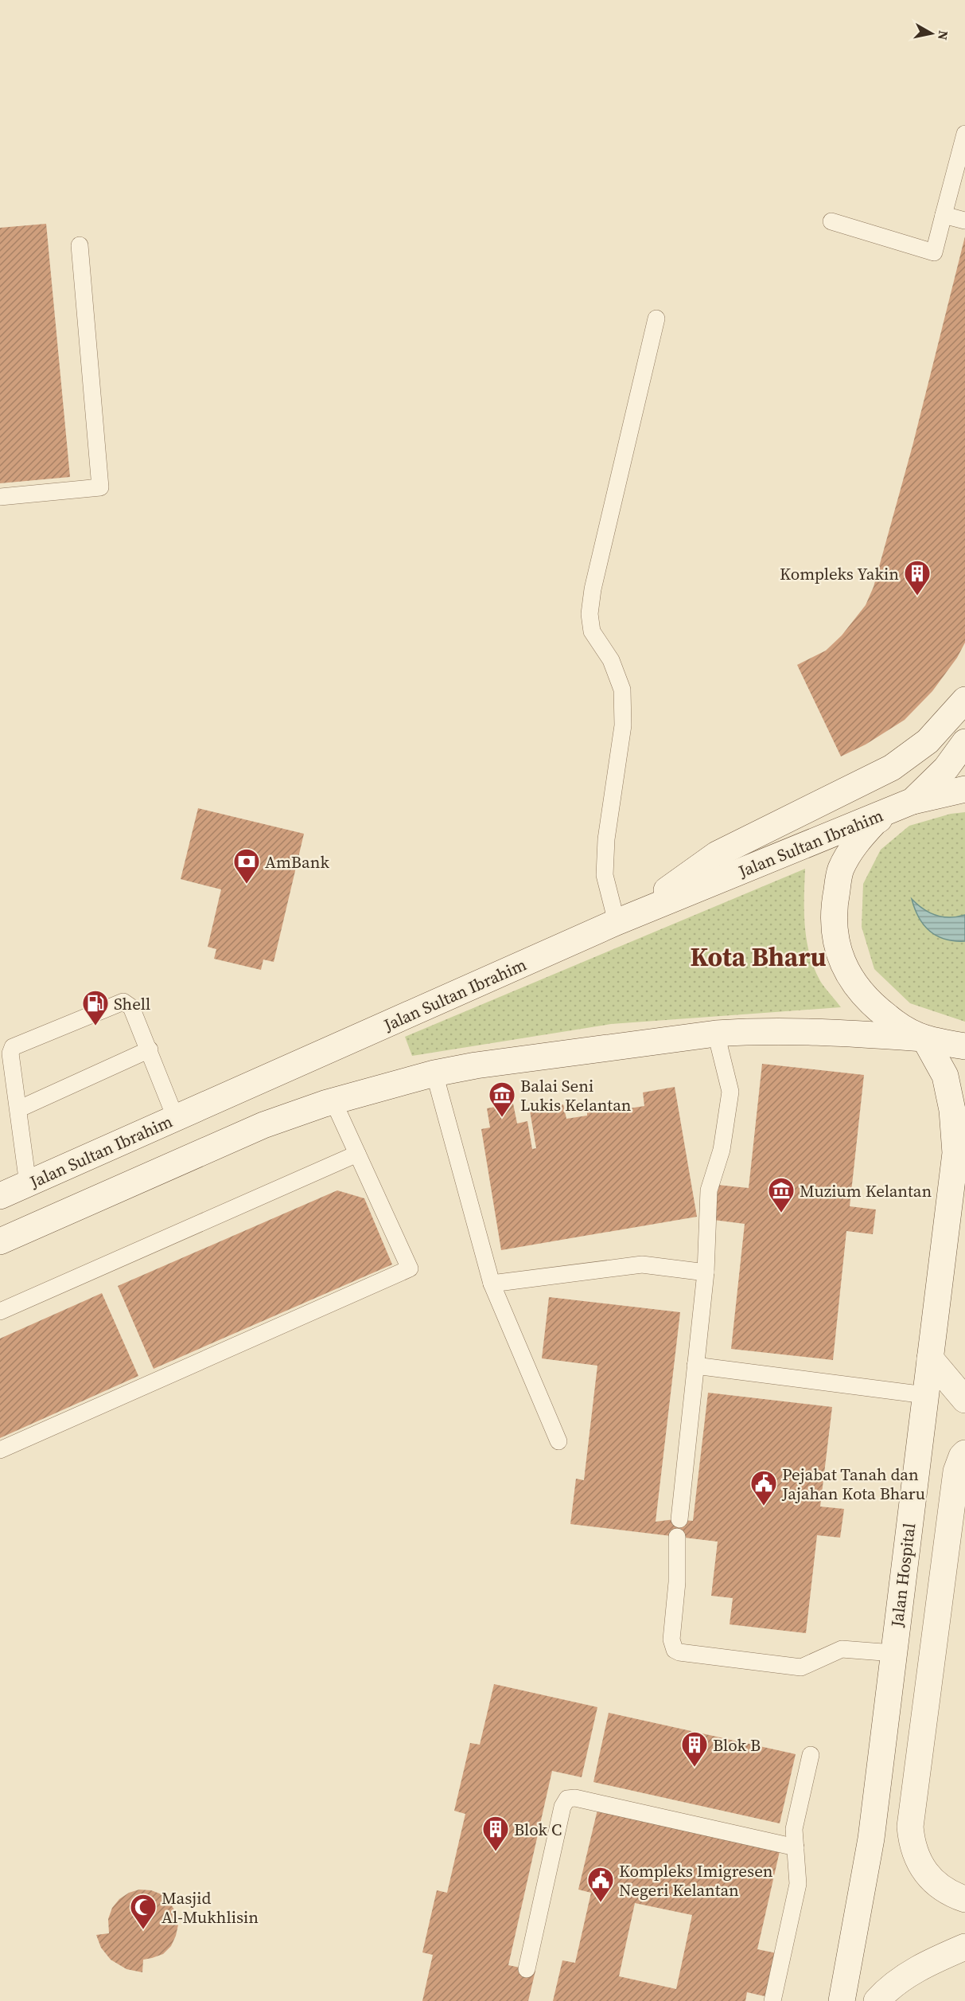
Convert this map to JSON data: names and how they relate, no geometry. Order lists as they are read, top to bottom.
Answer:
{
  "streets": {
    "main road": ["Jalan Sultan Ibrahim", "Jalan Hospital"]
  },
  "districts": ["Kota Bharu"],
  "places": {
    "building": ["Kompleks Yakin", "Blok B", "Blok C"],
    "bank": ["AmBank"],
    "fuel station": ["Shell"],
    "museum": ["Balai Seni Lukis Kelantan", "Muzium Kelantan"],
    "public building": ["Pejabat Tanah dan Jajahan Kota Bharu", "Kompleks Imigresen Negeri Kelantan"],
    "mosque": ["Masjid Al-Mukhlisin"]
  },
  "north": "right"
}
